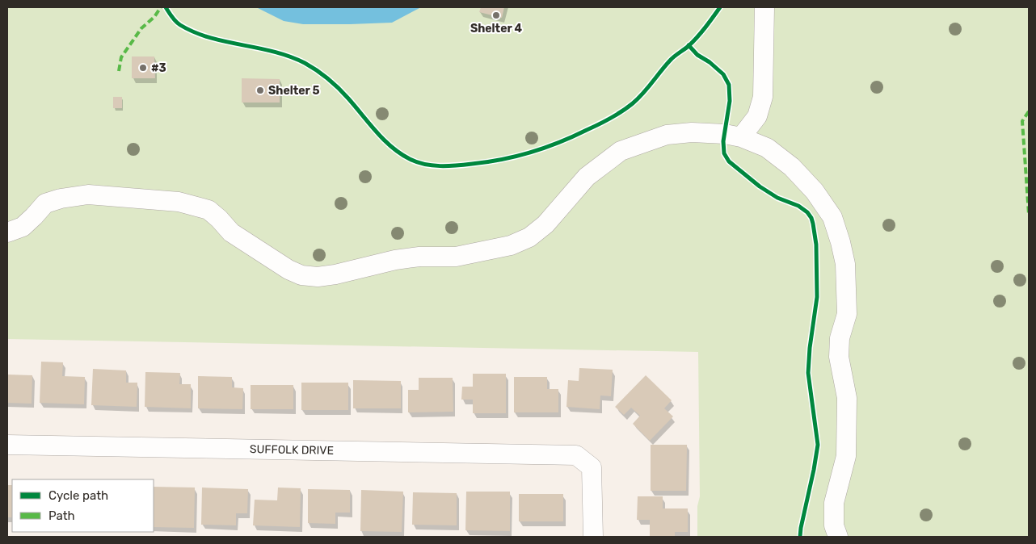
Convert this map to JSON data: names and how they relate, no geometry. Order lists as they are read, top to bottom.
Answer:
{
  "streets": {
    "street": ["SUFFOLK DRIVE"]
  },
  "places": ["Shelter 4", "#3", "Shelter 5"],
  "legend": ["Cycle path", "Path"]
}
